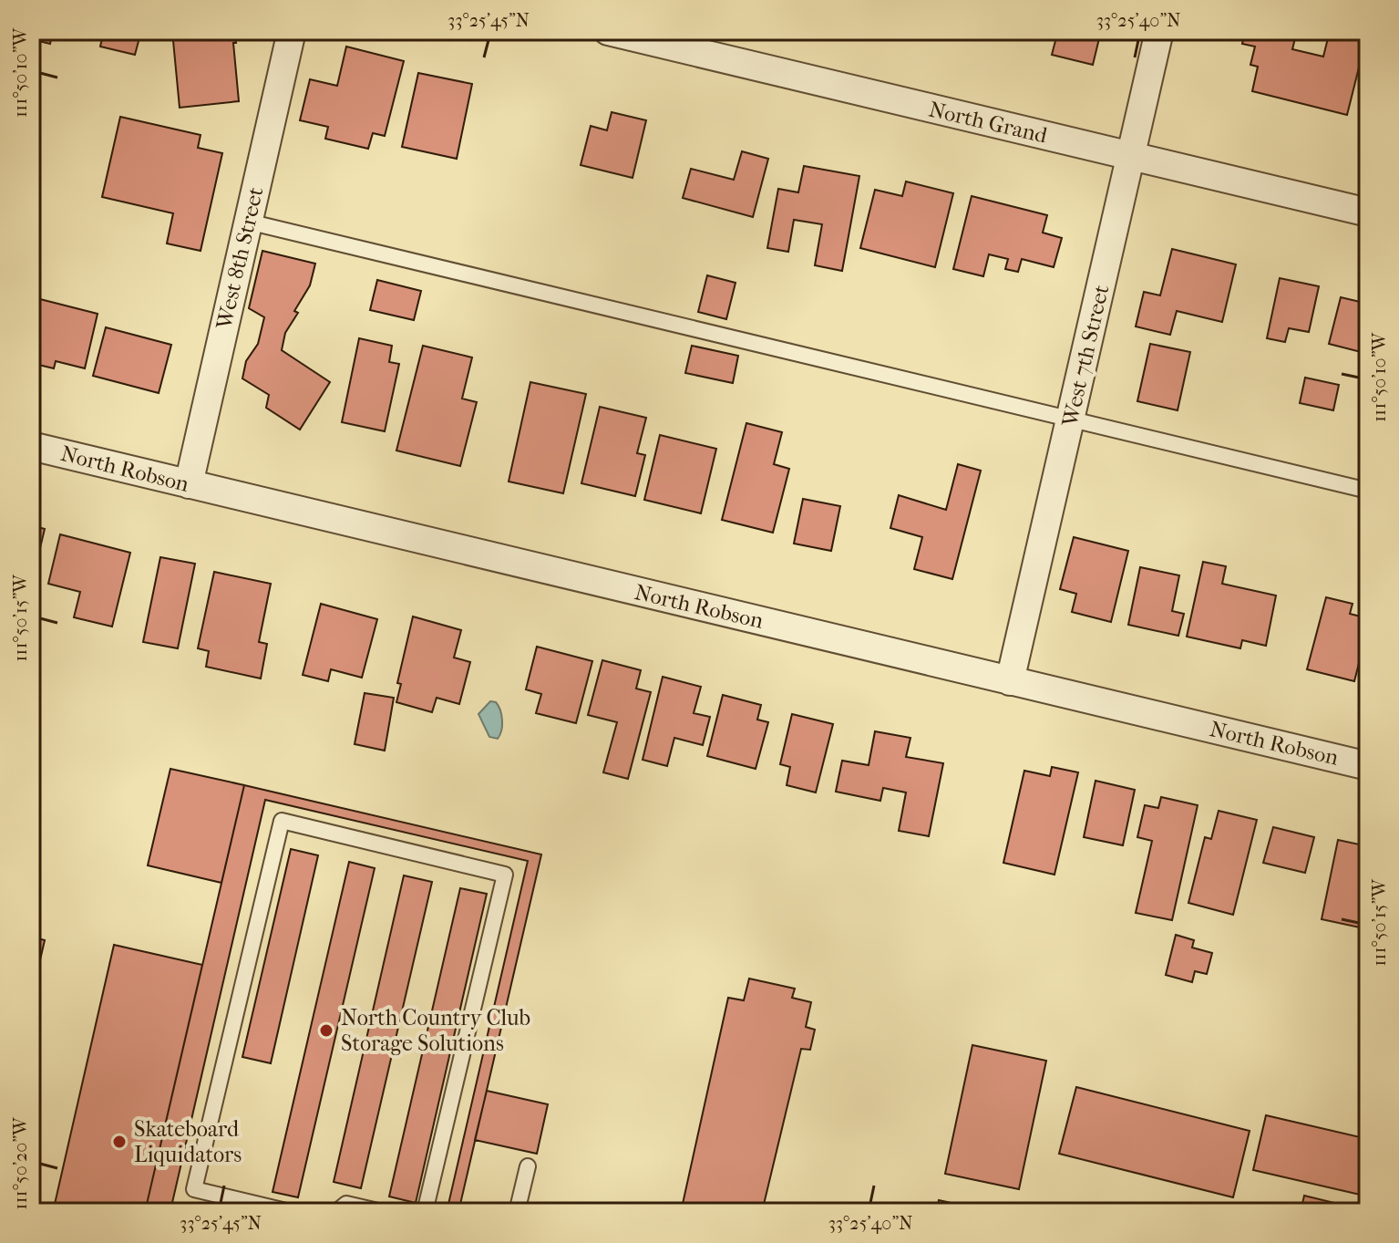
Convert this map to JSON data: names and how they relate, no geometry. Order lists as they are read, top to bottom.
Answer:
{
  "streets": {
    "street": [
      "North Grand",
      "West 8th Street",
      "West 7th Street",
      "North Robson"
    ]
  },
  "crossings": [
    ["North Grand", "West 7th Street"],
    ["West 8th Street", "North Robson"],
    ["West 7th Street", "North Robson"]
  ],
  "places": ["North Country Club Storage Solutions", "Skateboard Liquidators"],
  "coordinates": [
    "33°25'45\"N",
    "33°25'40\"N",
    "111°50'10\"W",
    "111°50'15\"W",
    "111°50'20\"W"
  ]
}
